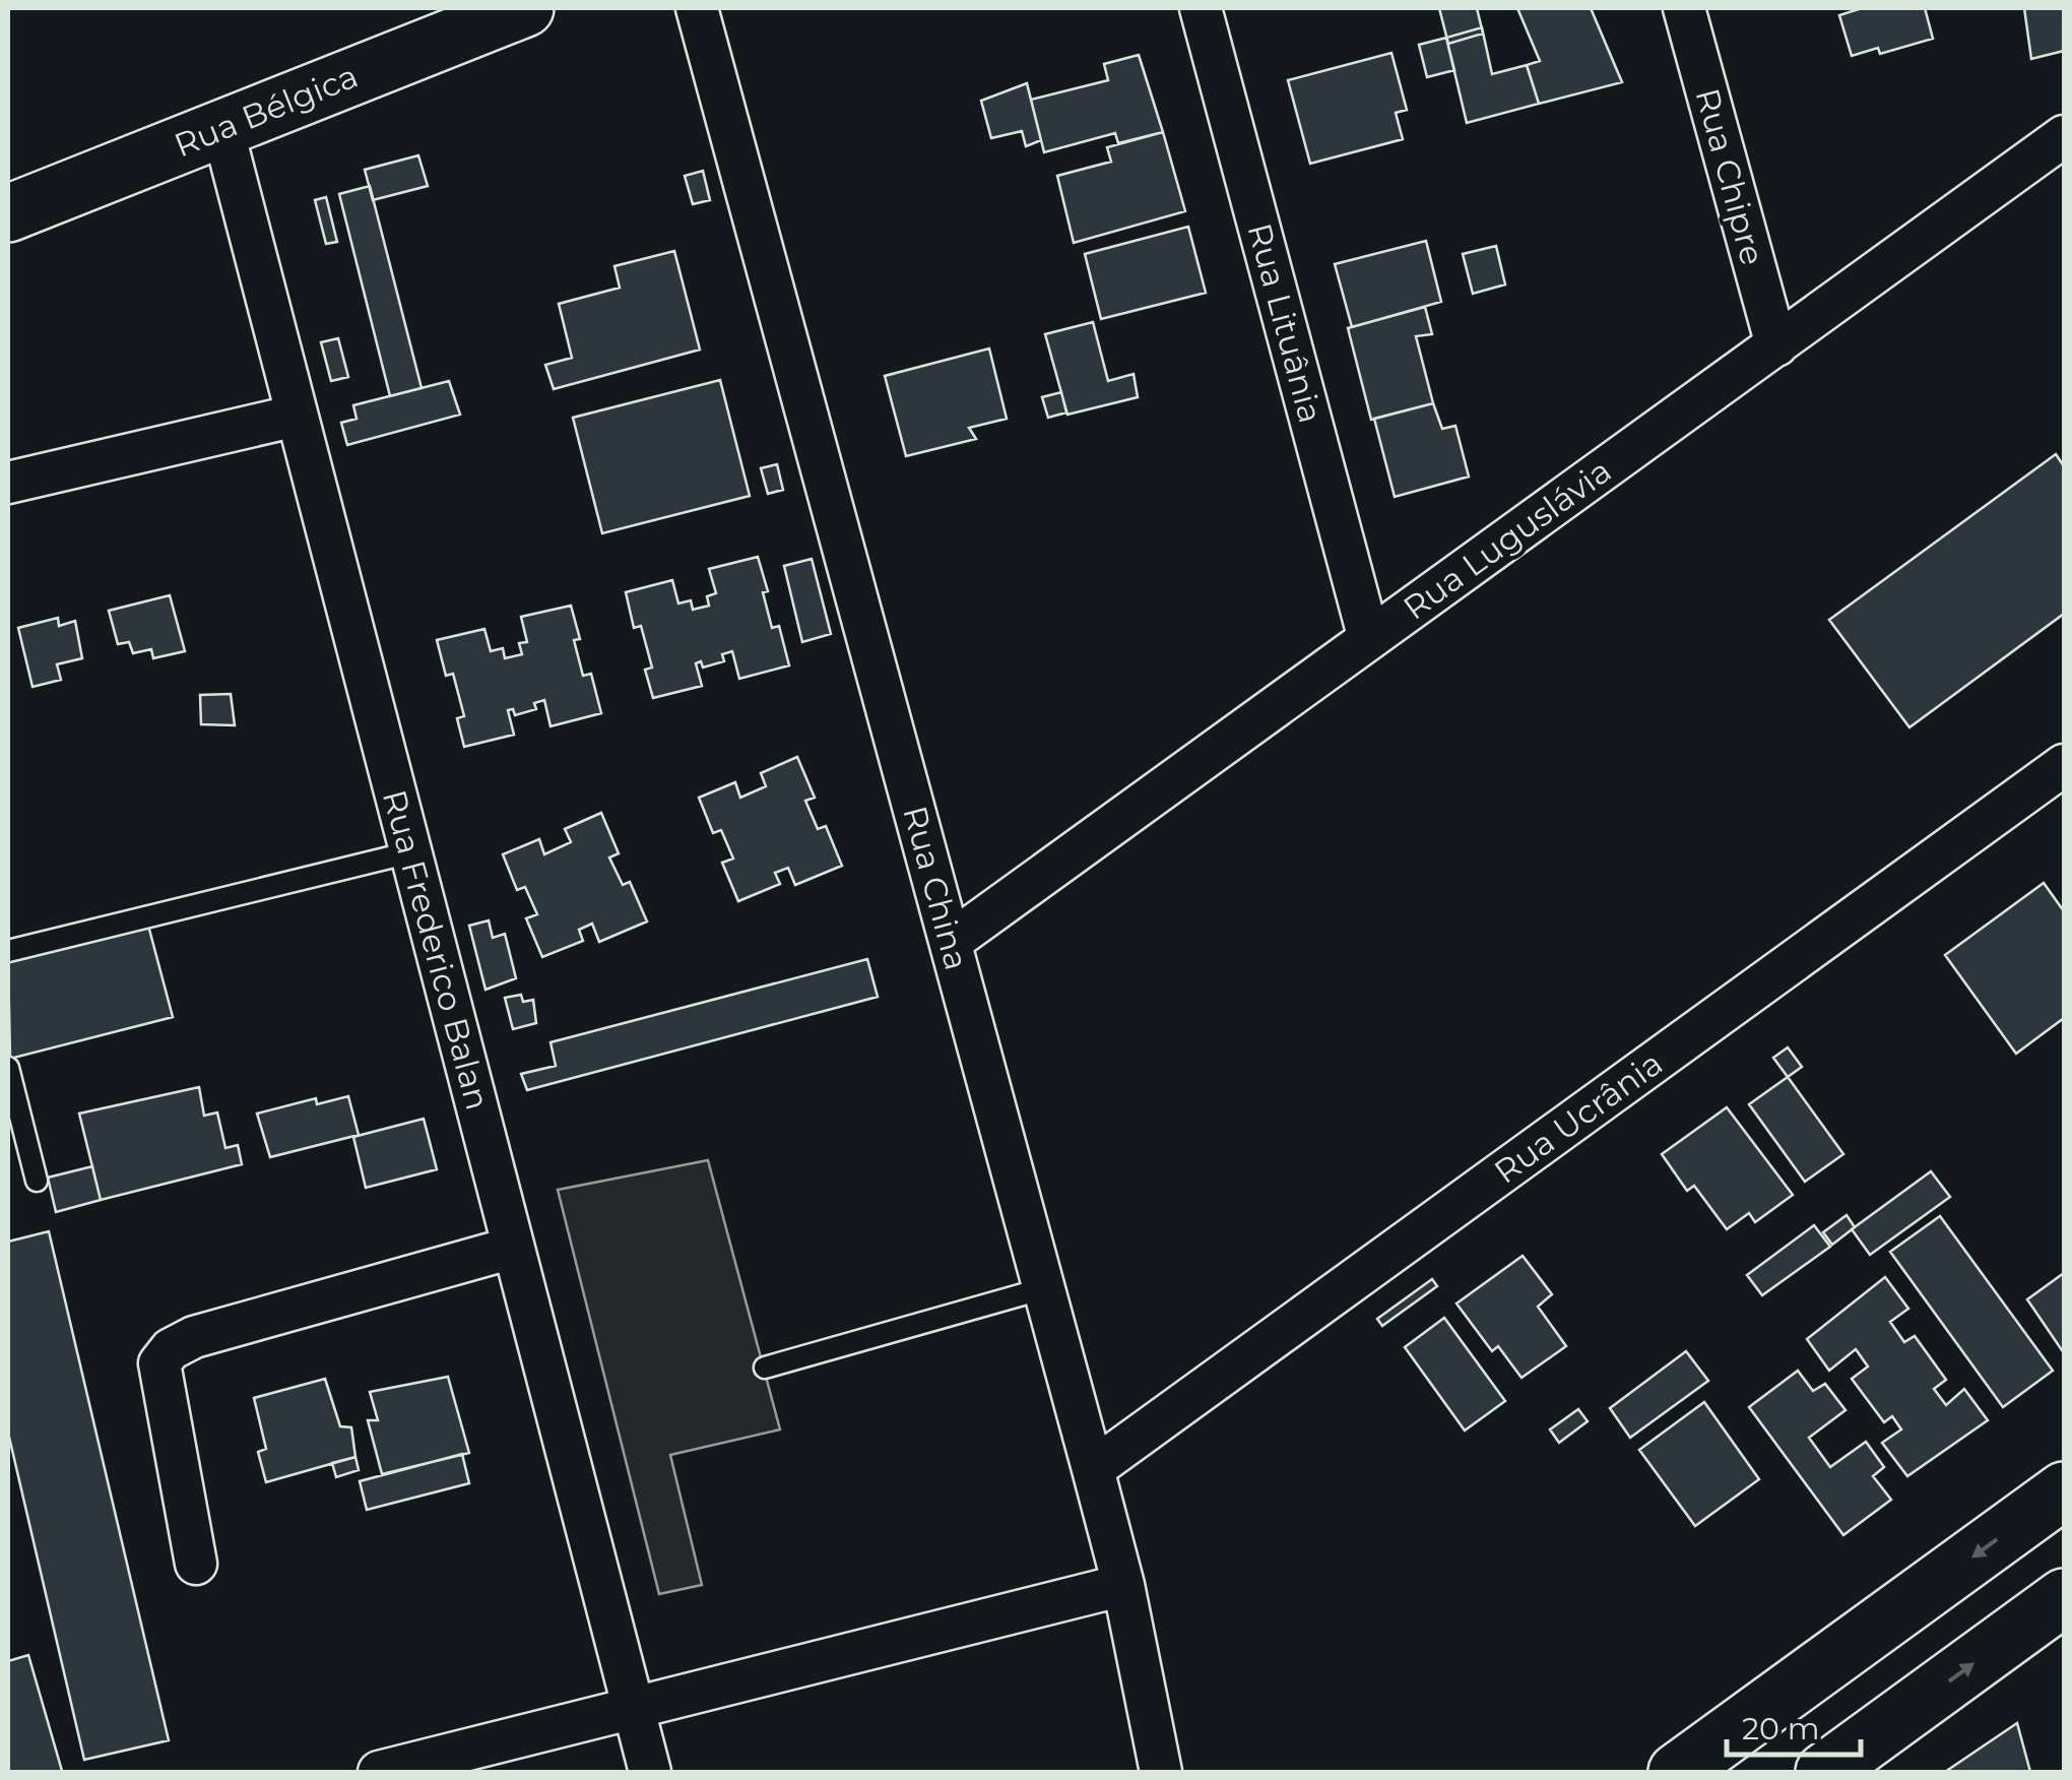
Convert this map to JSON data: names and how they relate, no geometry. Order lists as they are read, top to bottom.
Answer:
{
  "streets": {
    "main road": ["Rua Bélgica"],
    "street": [
      "Rua Chipre",
      "Rua Lituânia",
      "Rua Luguslávia",
      "Rua China",
      "Rua Frederico Balan",
      "Rua Ucrânia"
    ]
  },
  "crossings": [
    ["Rua Bélgica", "Rua Frederico Balan"],
    ["Rua Chipre", "Rua Luguslávia"],
    ["Rua Lituânia", "Rua Luguslávia"],
    ["Rua Luguslávia", "Rua China"],
    ["Rua China", "Rua Ucrânia"]
  ],
  "scale_bar": "20 m"
}
